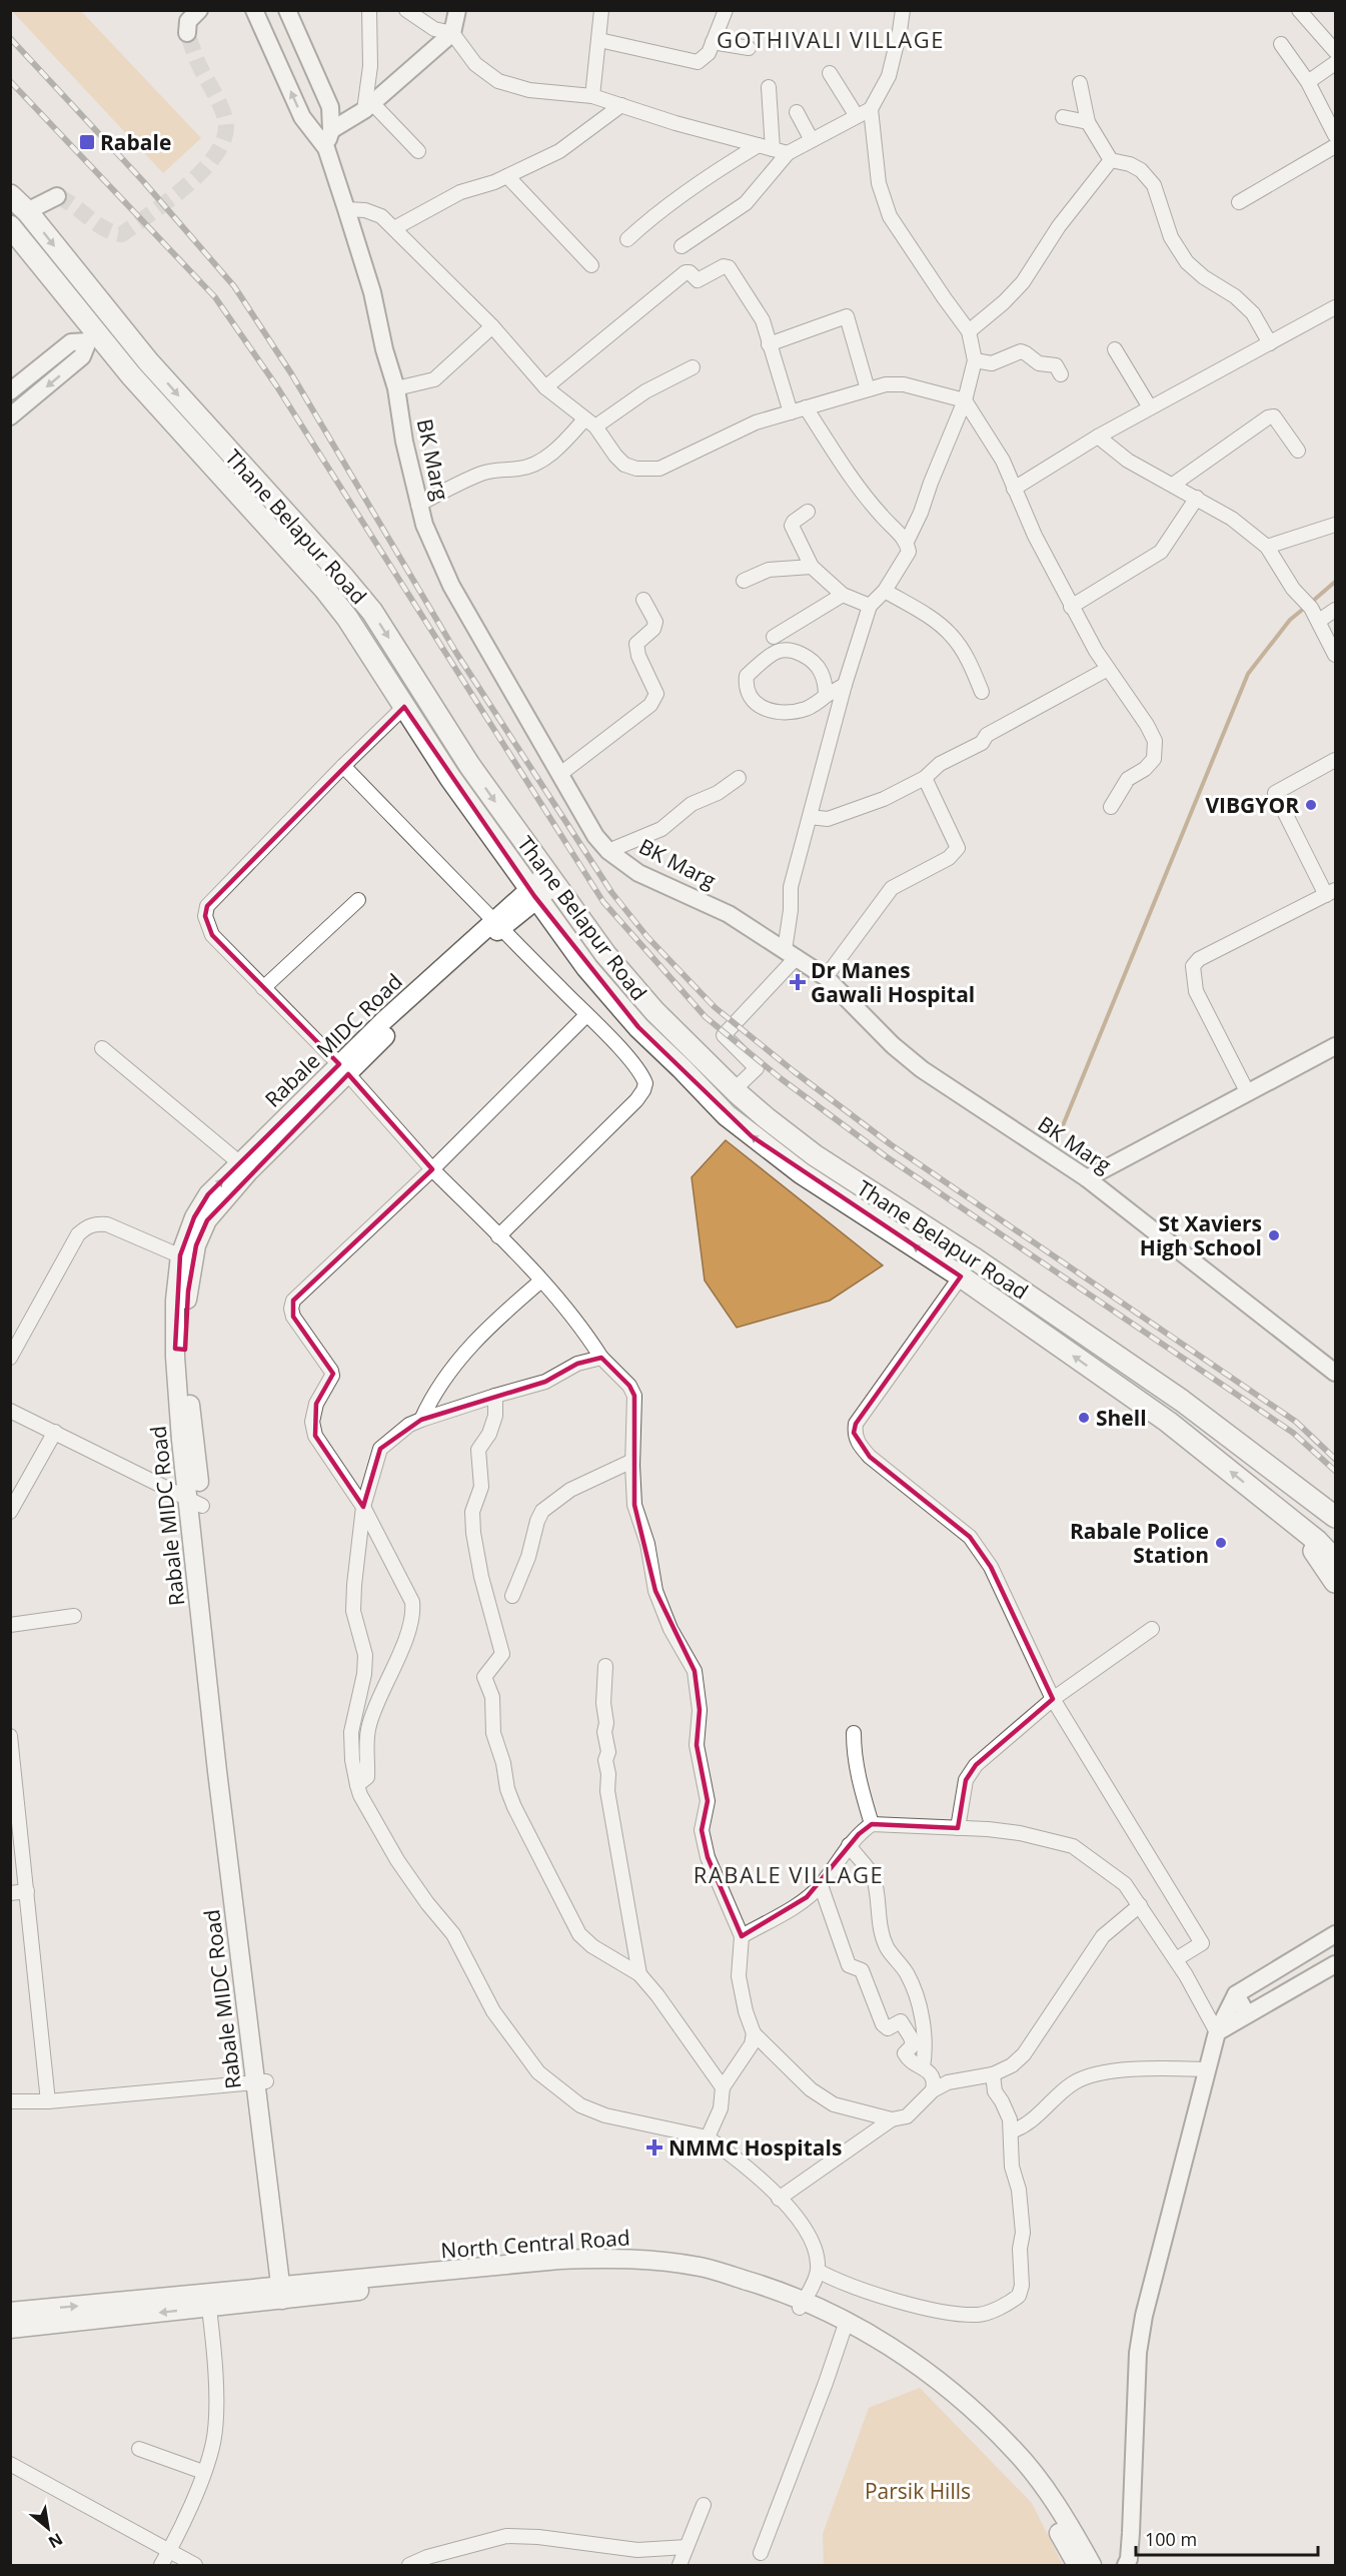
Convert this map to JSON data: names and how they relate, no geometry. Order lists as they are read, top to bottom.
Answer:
{
  "streets": {
    "main road": ["Thane Belapur Road", "Rabale MIDC Road", "North Central Road"],
    "street": ["BK Marg"]
  },
  "crossings": [
    ["Thane Belapur Road", "Rabale MIDC Road"],
    ["Rabale MIDC Road", "North Central Road"]
  ],
  "districts": ["GOTHIVALI VILLAGE", "RABALE VILLAGE"],
  "parks": ["Parsik Hills"],
  "places": {
    "transit": ["Rabale"],
    "other": [
      "VIBGYOR",
      "St Xaviers High School",
      "Shell",
      "Rabale Police Station"
    ],
    "health": ["Dr Manes Gawali Hospital", "NMMC Hospitals"]
  },
  "scale_bar": "100 m",
  "north": "bottom right"
}
